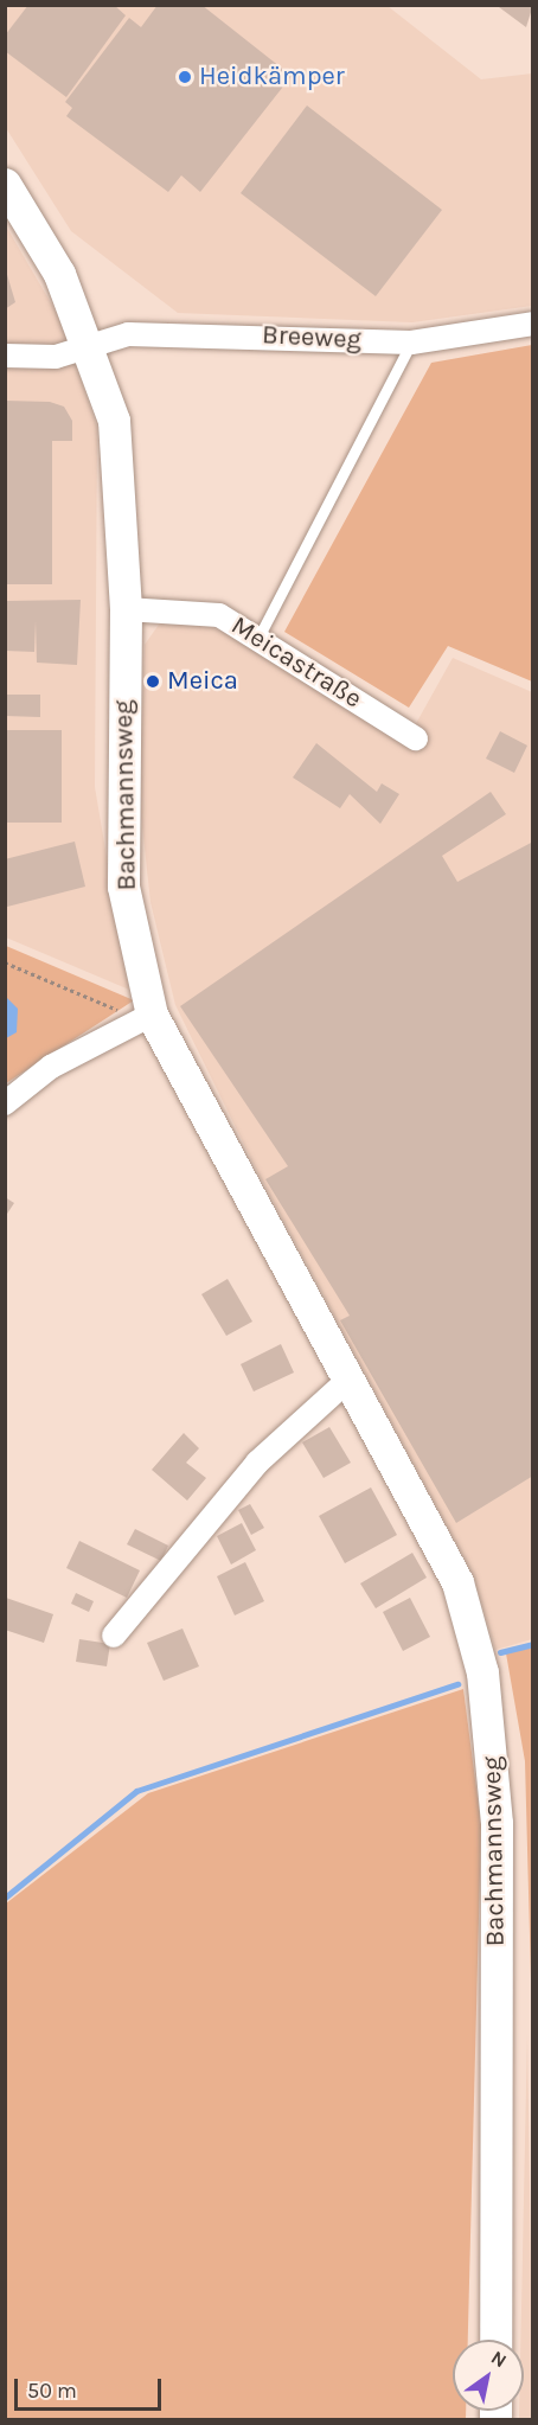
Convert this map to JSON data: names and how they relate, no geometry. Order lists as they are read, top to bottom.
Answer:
{
  "streets": {
    "street": ["Breeweg", "Meicastraße", "Bachmannsweg"]
  },
  "crossings": [
    ["Breeweg", "Bachmannsweg"],
    ["Meicastraße", "Bachmannsweg"]
  ],
  "places": ["Heidkämper", "Meica"],
  "scale_bar": "50 m",
  "north": "top right"
}
